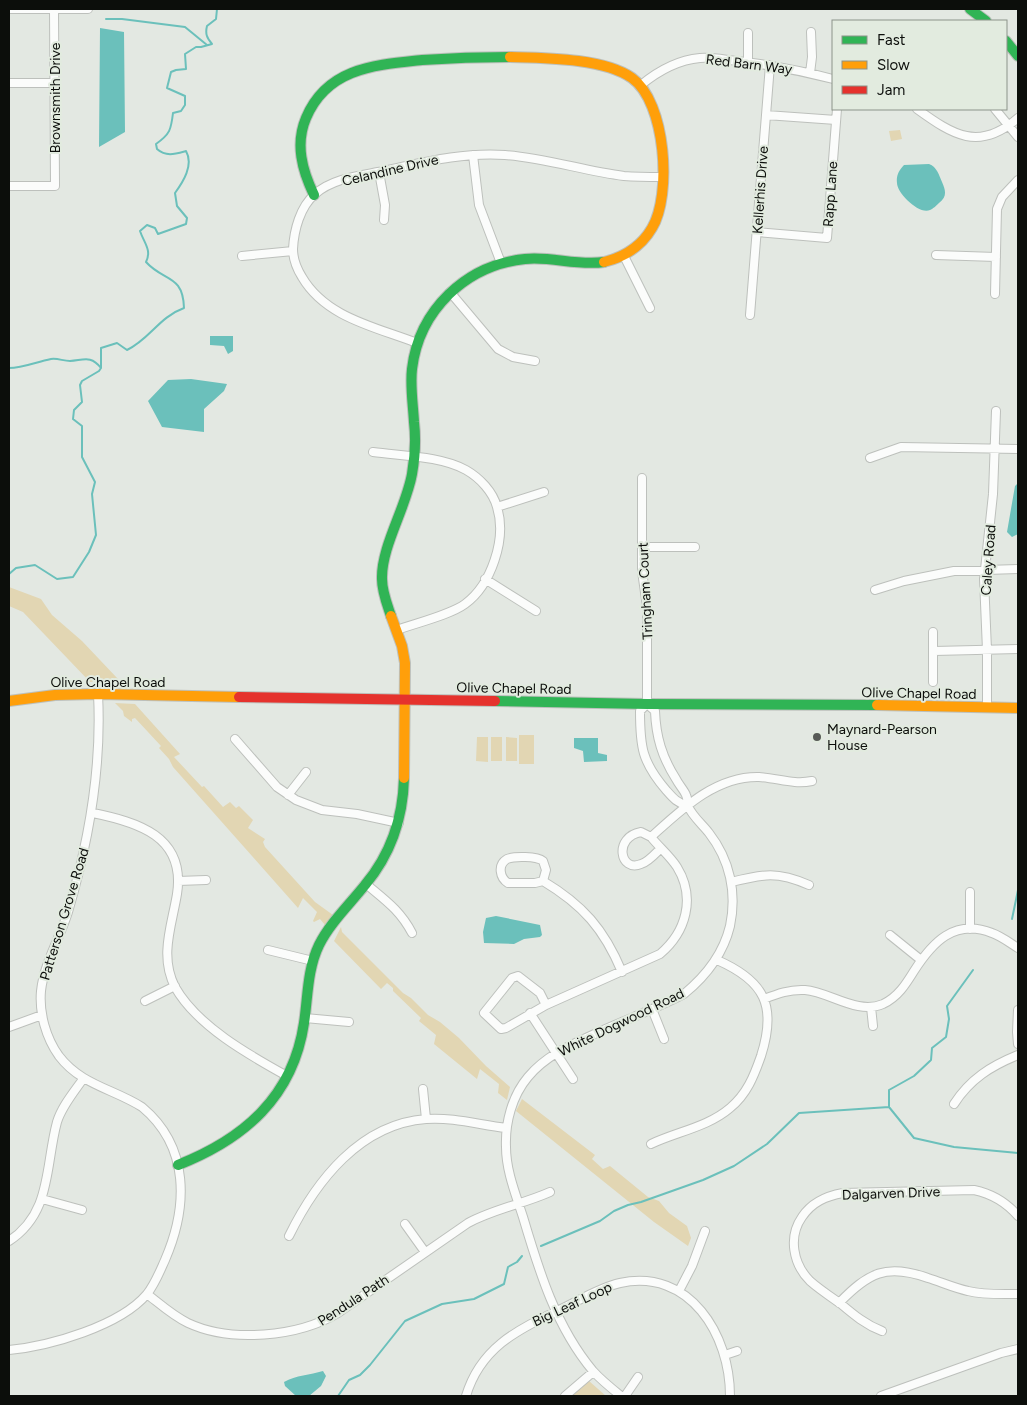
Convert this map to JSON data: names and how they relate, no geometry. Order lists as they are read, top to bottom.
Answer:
{
  "streets": {
    "street": [
      "Red Barn Way",
      "Brownsmith Drive",
      "Celandine Drive",
      "Kellerhis Drive",
      "Rapp Lane",
      "Caley Road",
      "Tringham Court",
      "Olive Chapel Road",
      "Patterson Grove Road",
      "White Dogwood Road",
      "Dalgarven Drive",
      "Pendula Path",
      "Big Leaf Loop"
    ]
  },
  "crossings": [
    ["Red Barn Way", "Kellerhis Drive"],
    ["Kellerhis Drive", "Rapp Lane"],
    ["Caley Road", "Olive Chapel Road"],
    ["Tringham Court", "Olive Chapel Road"],
    ["Tringham Court", "White Dogwood Road"],
    ["Olive Chapel Road", "Patterson Grove Road"],
    ["Olive Chapel Road", "White Dogwood Road"],
    ["Patterson Grove Road", "Pendula Path"],
    ["White Dogwood Road", "Pendula Path"],
    ["White Dogwood Road", "Big Leaf Loop"]
  ],
  "places": ["Maynard-Pearson House"],
  "legend": ["Fast", "Slow", "Jam"]
}
